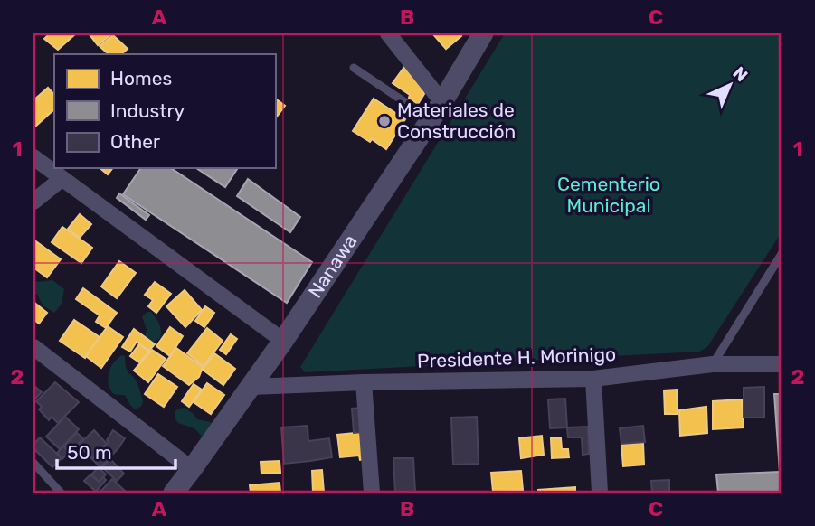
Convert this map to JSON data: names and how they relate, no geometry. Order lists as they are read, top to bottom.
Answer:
{
  "streets": {
    "street": ["Nanawa", "Presidente H. Morinigo"]
  },
  "crossings": [
    ["Nanawa", "Presidente H. Morinigo"]
  ],
  "parks": ["Cementerio Municipal"],
  "places": ["Materiales de Construcción"],
  "legend": ["Homes", "Industry", "Other"],
  "scale_bar": "50 m",
  "north": "top right",
  "grid": {
    "columns": ["A", "B", "C"],
    "rows": ["1", "2"]
  }
}
